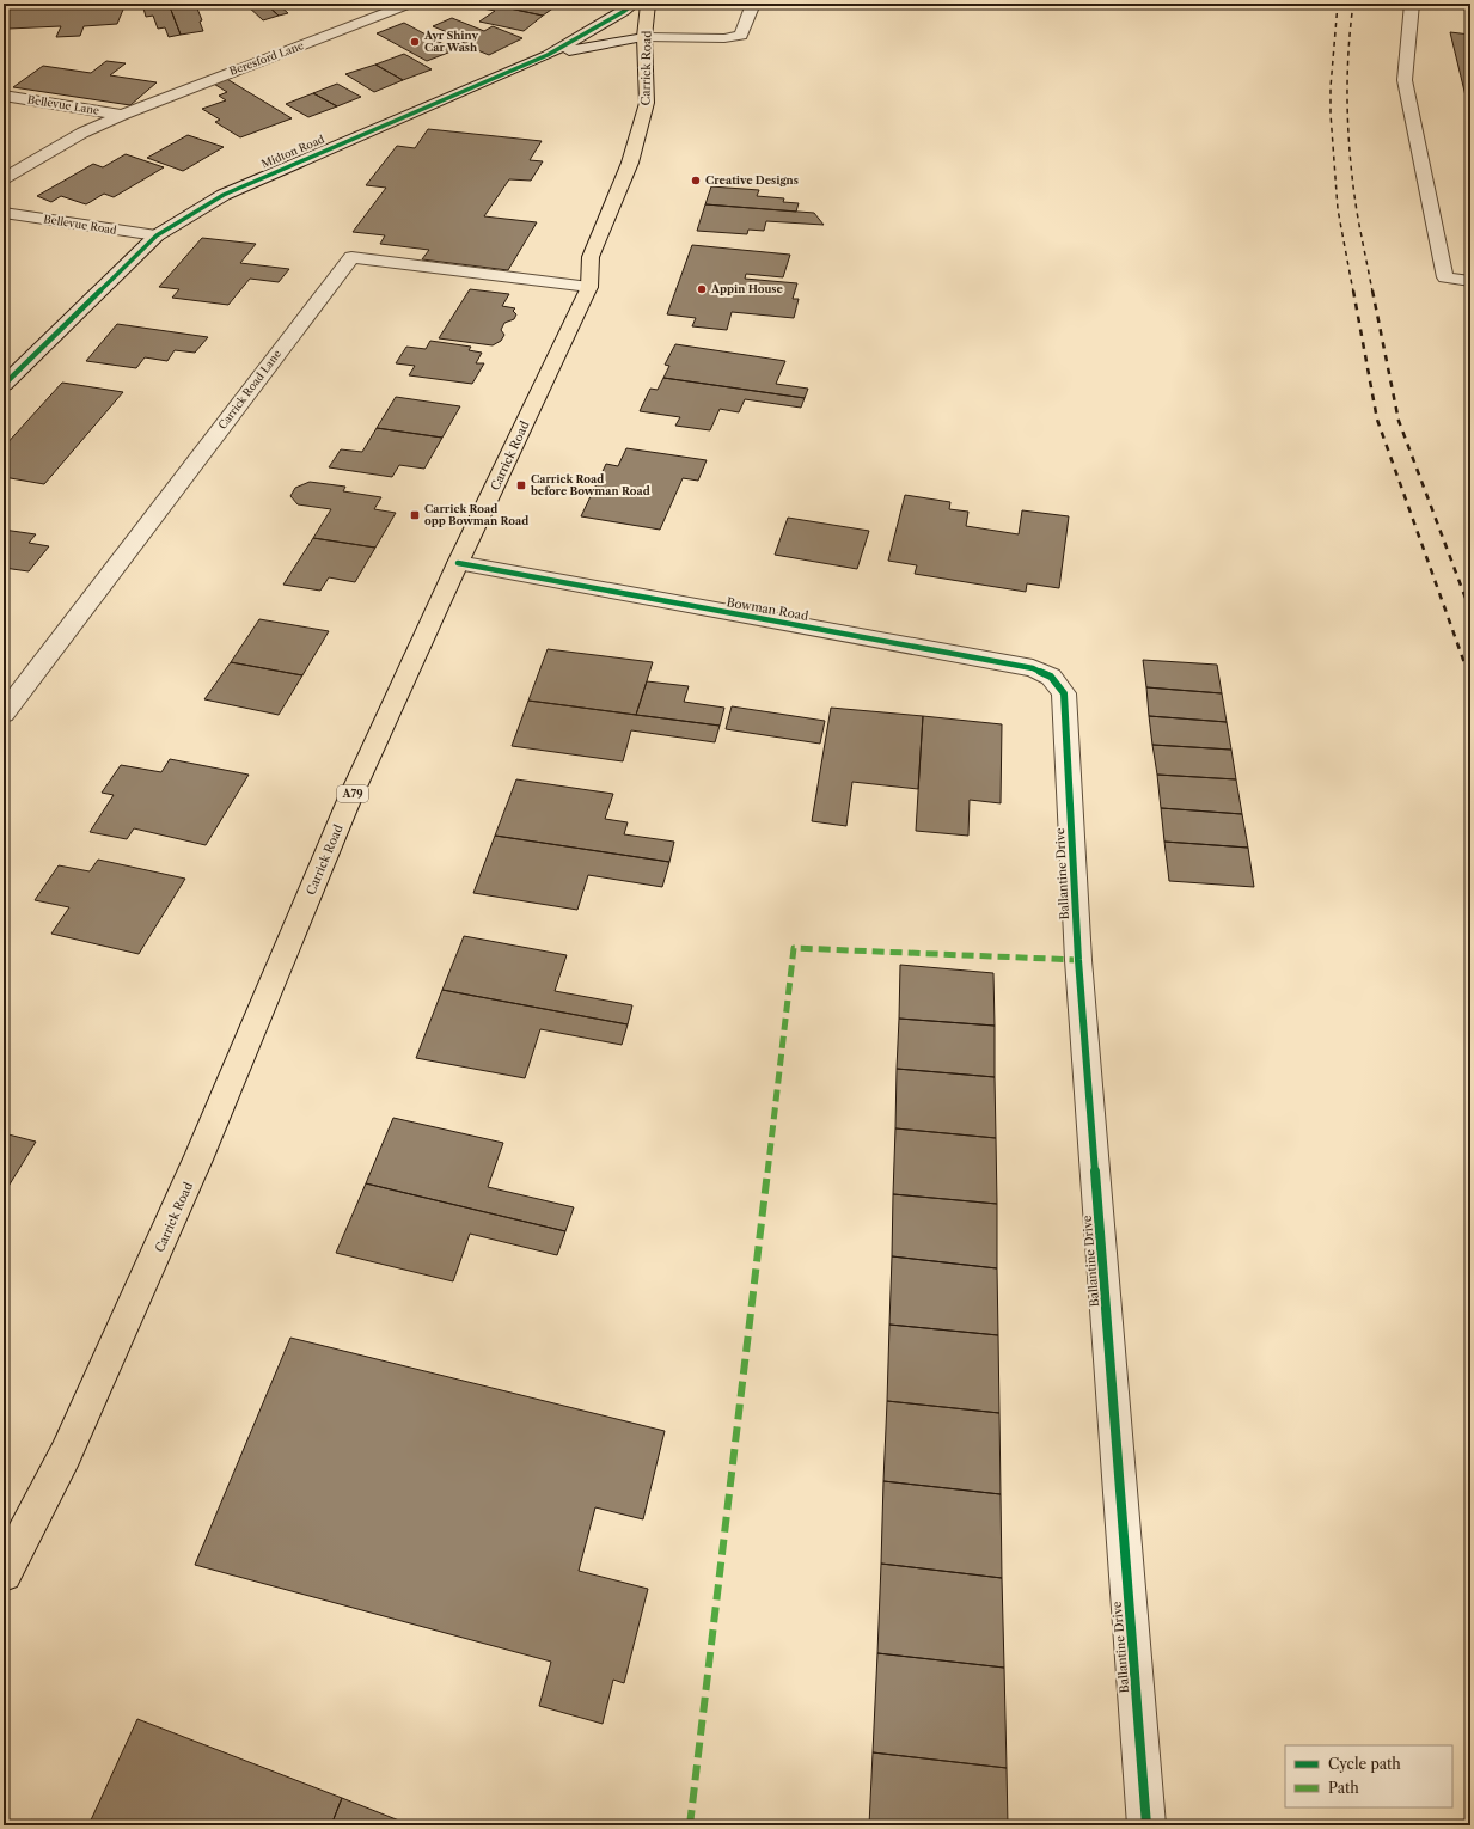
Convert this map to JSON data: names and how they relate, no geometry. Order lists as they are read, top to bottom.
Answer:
{
  "streets": {
    "main road": ["Carrick Road", "A79"],
    "street": [
      "Beresford Lane",
      "Bellevue Lane",
      "Midton Road",
      "Bellevue Road",
      "Carrick Road Lane",
      "Bowman Road",
      "Ballantine Drive"
    ]
  },
  "crossings": [
    ["Beresford Lane", "Bellevue Lane"],
    ["Carrick Road", "Midton Road"],
    ["Carrick Road", "Carrick Road Lane"],
    ["Carrick Road", "Bowman Road"],
    ["Midton Road", "Bellevue Road"],
    ["Bowman Road", "Ballantine Drive"]
  ],
  "places": {
    "other": ["Ayr Shiny Car Wash", "Creative Designs", "Appin House"],
    "transit": ["Carrick Road before Bowman Road", "Carrick Road opp Bowman Road"]
  },
  "legend": ["Cycle path", "Path"]
}
